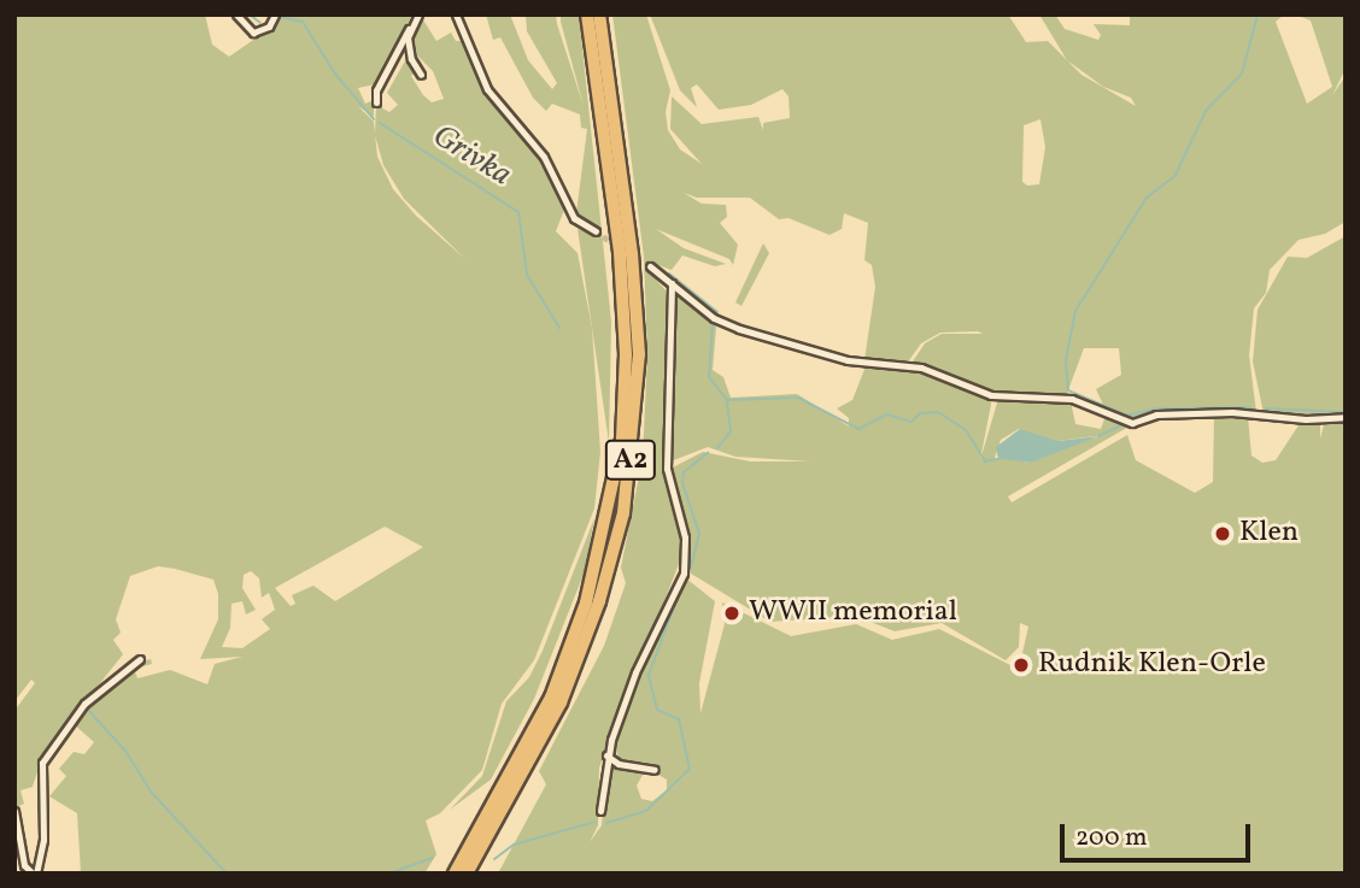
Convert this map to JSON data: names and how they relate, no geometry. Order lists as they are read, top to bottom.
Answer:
{
  "streets": {
    "highway": ["A2"]
  },
  "water": ["Grivka"],
  "places": ["Klen", "WWII memorial", "Rudnik Klen-Orle"],
  "scale_bar": "200 m"
}
